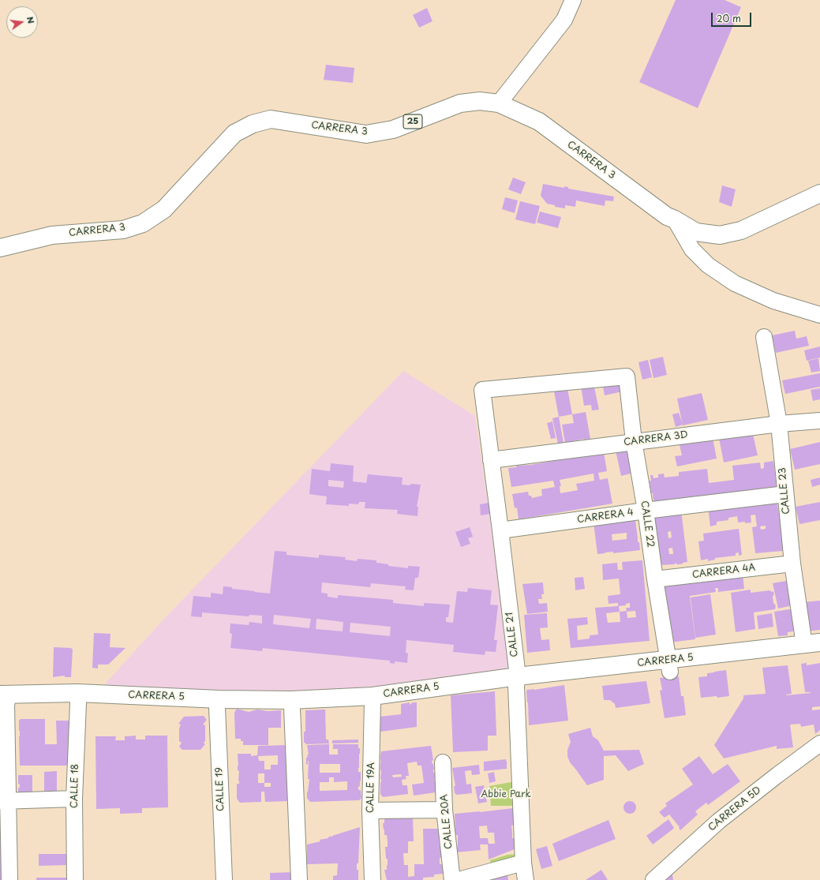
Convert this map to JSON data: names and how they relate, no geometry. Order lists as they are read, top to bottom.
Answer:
{
  "streets": {
    "street": [
      "25",
      "CARRERA 3",
      "CARRERA 3D",
      "CALLE 23",
      "CARRERA 4",
      "CALLE 22",
      "CARRERA 4A",
      "CALLE 21",
      "CARRERA 5",
      "CALLE 18",
      "CALLE 19A",
      "CALLE 19",
      "CARRERA 5D",
      "CALLE 20A"
    ]
  },
  "crossings": [
    ["CARRERA 3D", "CALLE 23"],
    ["CARRERA 3D", "CALLE 22"],
    ["CARRERA 3D", "CALLE 21"],
    ["CALLE 23", "CARRERA 4"],
    ["CALLE 23", "CARRERA 4A"],
    ["CALLE 23", "CARRERA 5"],
    ["CARRERA 4", "CALLE 22"],
    ["CARRERA 4", "CALLE 21"],
    ["CALLE 22", "CARRERA 4A"],
    ["CALLE 22", "CALLE 21"],
    ["CALLE 22", "CARRERA 5"],
    ["CALLE 21", "CARRERA 5"],
    ["CARRERA 5", "CALLE 18"],
    ["CARRERA 5", "CALLE 19A"],
    ["CARRERA 5", "CALLE 19"]
  ],
  "parks": ["Abbie Park"],
  "scale_bar": "20 m",
  "north": "right"
}
